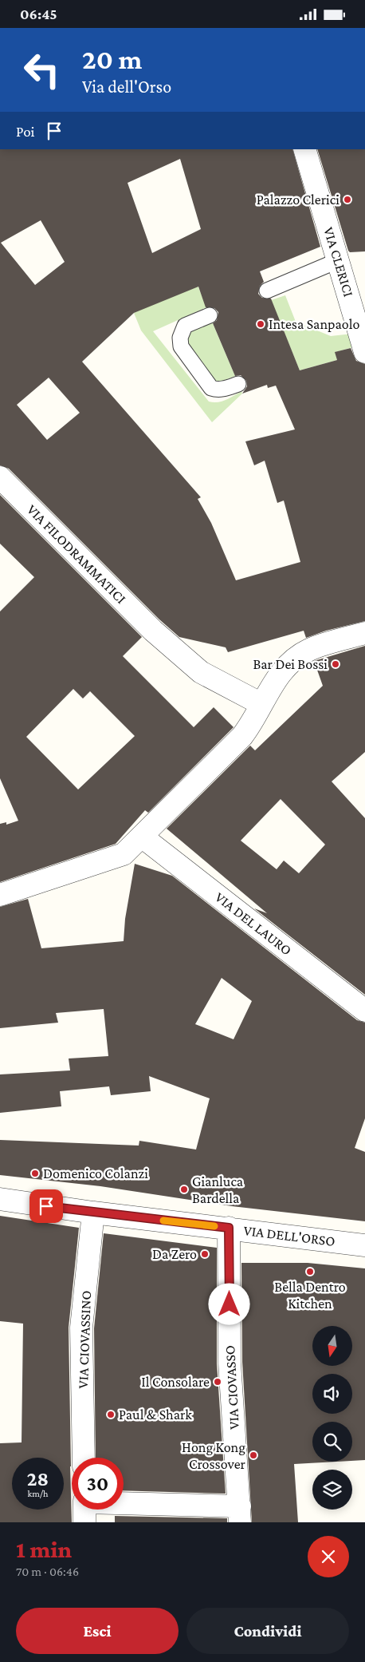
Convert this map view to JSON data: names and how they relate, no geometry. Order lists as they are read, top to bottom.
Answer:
{
  "streets": {
    "street": [
      "VIA CLERICI",
      "VIA FILODRAMMATICI",
      "VIA DEL LAURO",
      "VIA DELL'ORSO",
      "VIA CIOVASSINO",
      "VIA CIOVASSO"
    ]
  },
  "crossings": [
    ["VIA DELL'ORSO", "VIA CIOVASSINO"],
    ["VIA DELL'ORSO", "VIA CIOVASSO"]
  ],
  "places": [
    "Palazzo Clerici",
    "Intesa Sanpaolo",
    "Bar Dei Bossi",
    "Domenico Colanzi",
    "Gianluca Bardella",
    "Da Zero",
    "Bella Dentro Kitchen",
    "Il Consolare",
    "Paul & Shark",
    "Hong Kong Crossover"
  ],
  "north": "bottom",
  "page": {
    "status": "06:45",
    "turn": ["20 m", "Via dell'Orso"],
    "then": "Poi",
    "speed": "28 km/h",
    "limit": "30",
    "heading": ["1 min", "70 m · 06:46"],
    "buttons": ["Esci", "Condividi"]
  }
}
